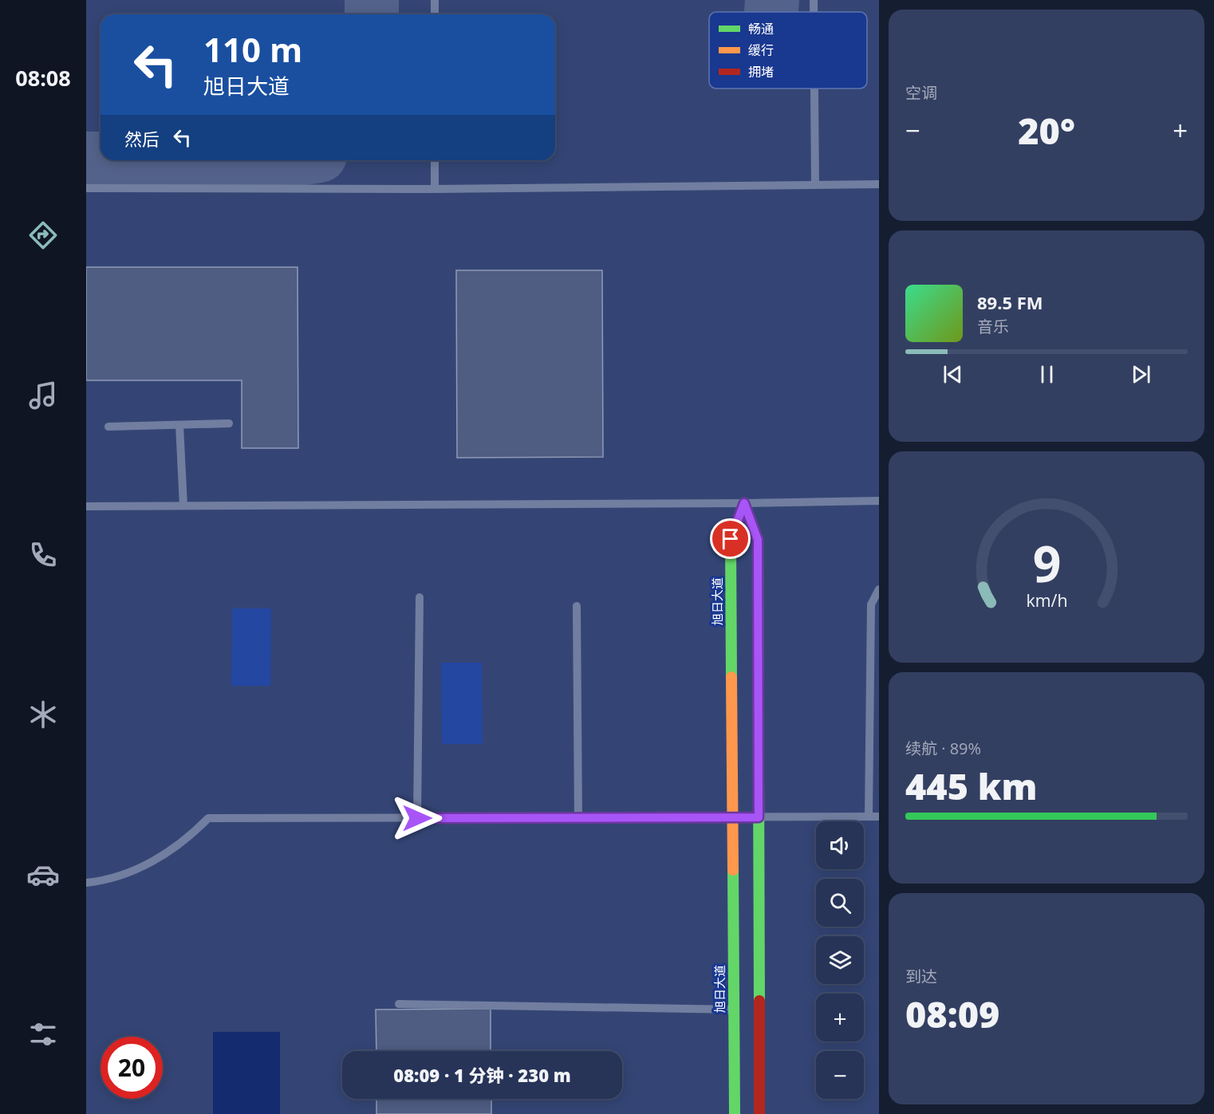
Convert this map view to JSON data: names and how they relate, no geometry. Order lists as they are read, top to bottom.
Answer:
{
  "streets": {
    "main road": ["旭日大道"]
  },
  "legend": ["畅通", "缓行", "拥堵"],
  "page": {
    "tabs": "08:08",
    "tile": [
      "空调",
      ["续航 · 89%", "445 km"],
      ["到达", "08:09"]
    ],
    "turn": ["110 m", "旭日大道"],
    "heat": ["−", "20°", "+"],
    "then": "然后",
    "song": ["89.5 FM", "音乐"],
    "map_buttons": ["+", "−"],
    "limit": "20",
    "trip": "08:09 · 1 分钟 · 230 m",
    "gauge": ["9", "km/h"]
  }
}
